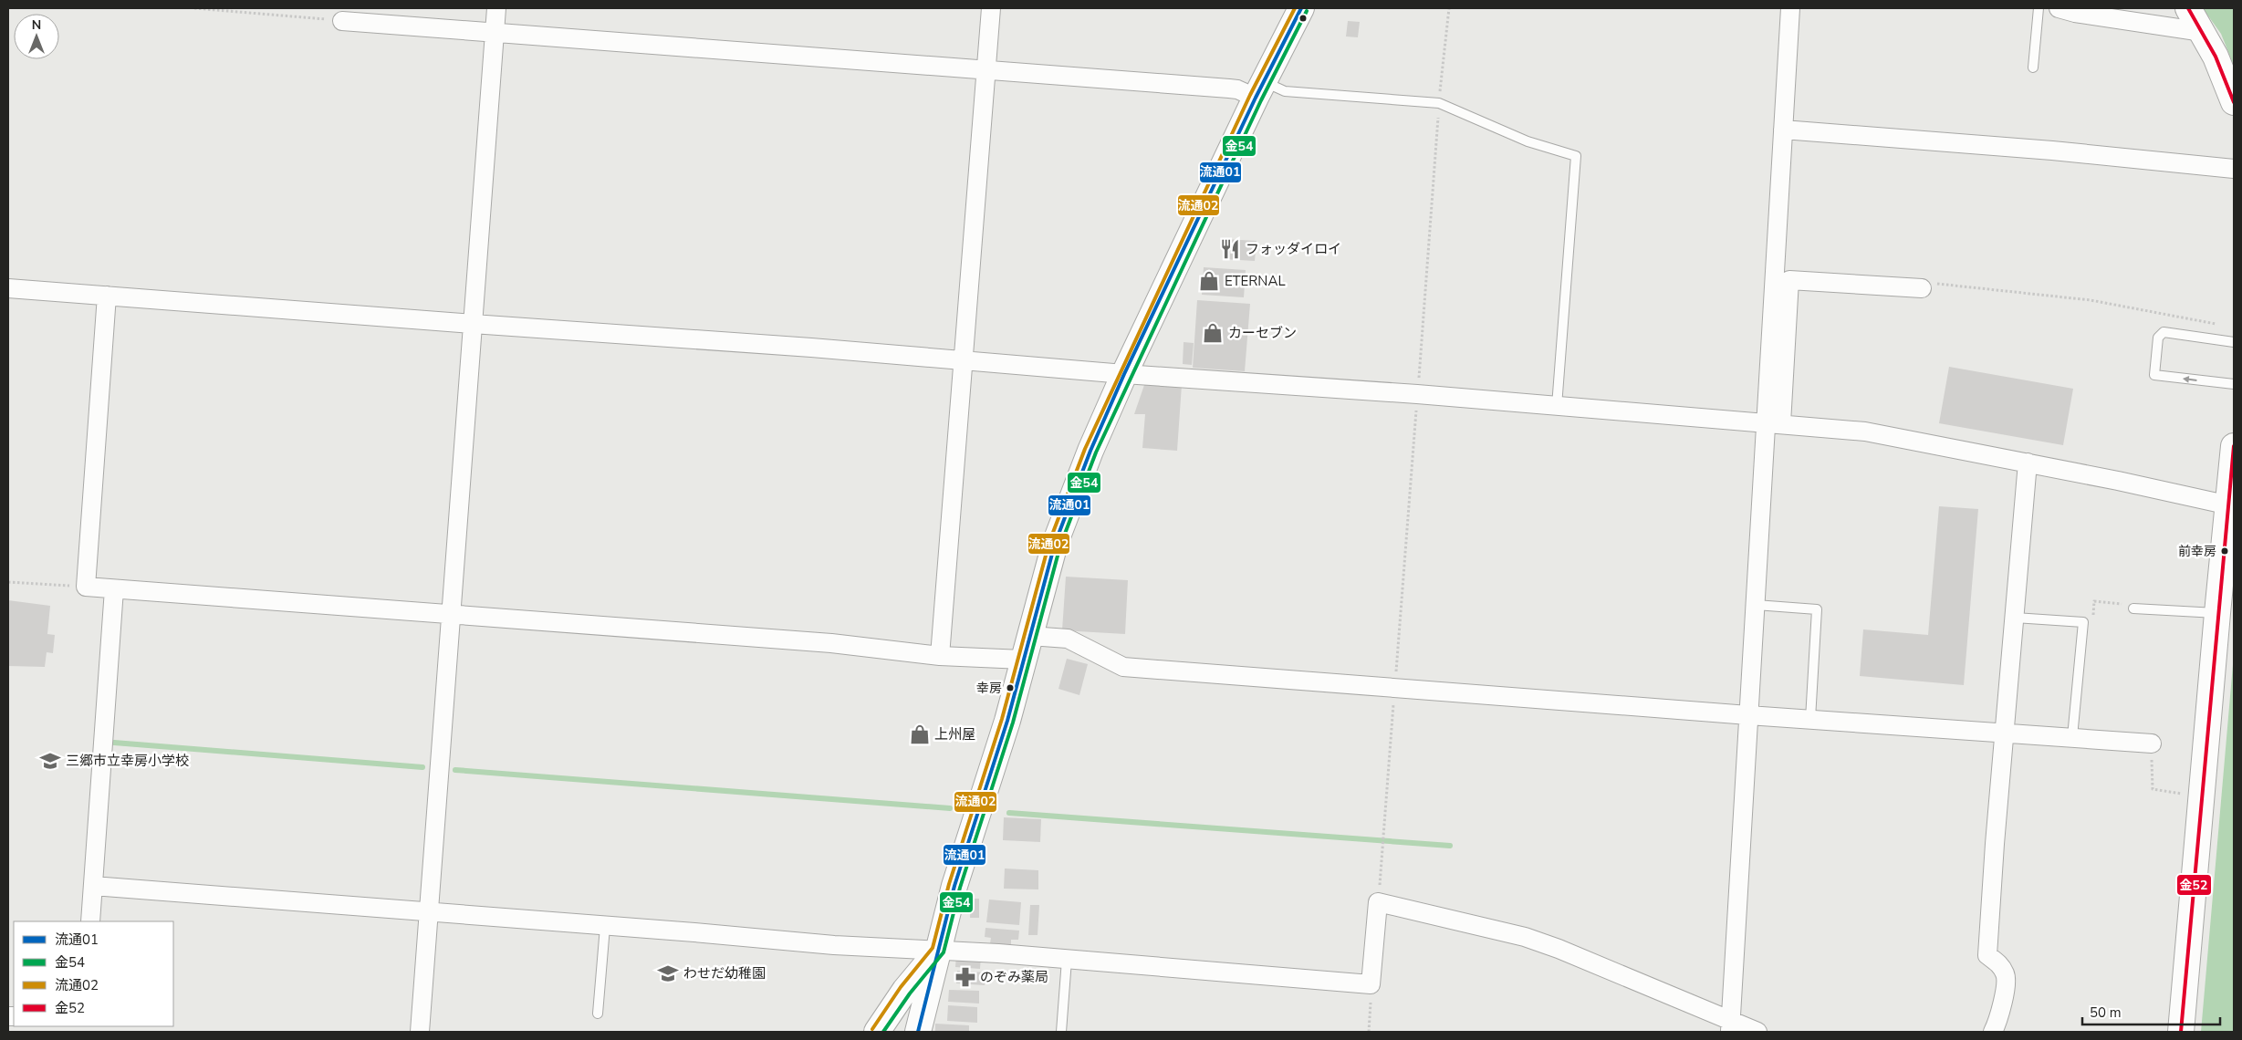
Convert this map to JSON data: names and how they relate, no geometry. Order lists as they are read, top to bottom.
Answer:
{
  "places": {
    "restaurant": ["フォッダイロイ"],
    "shop": ["ETERNAL", "カーセブン", "上州屋"],
    "other": ["前幸房", "幸房"],
    "school or university": ["三郷市立幸房小学校", "わせだ幼稚園"],
    "pharmacy": ["のぞみ薬局"]
  },
  "lines": [
    "transit line 流通01",
    "transit line 流通02",
    "transit line 金52",
    "transit line 金54"
  ],
  "legend": [
    "流通01",
    "金54",
    "流通02",
    "金52"
  ],
  "scale_bar": "50 m",
  "north": "top"
}
